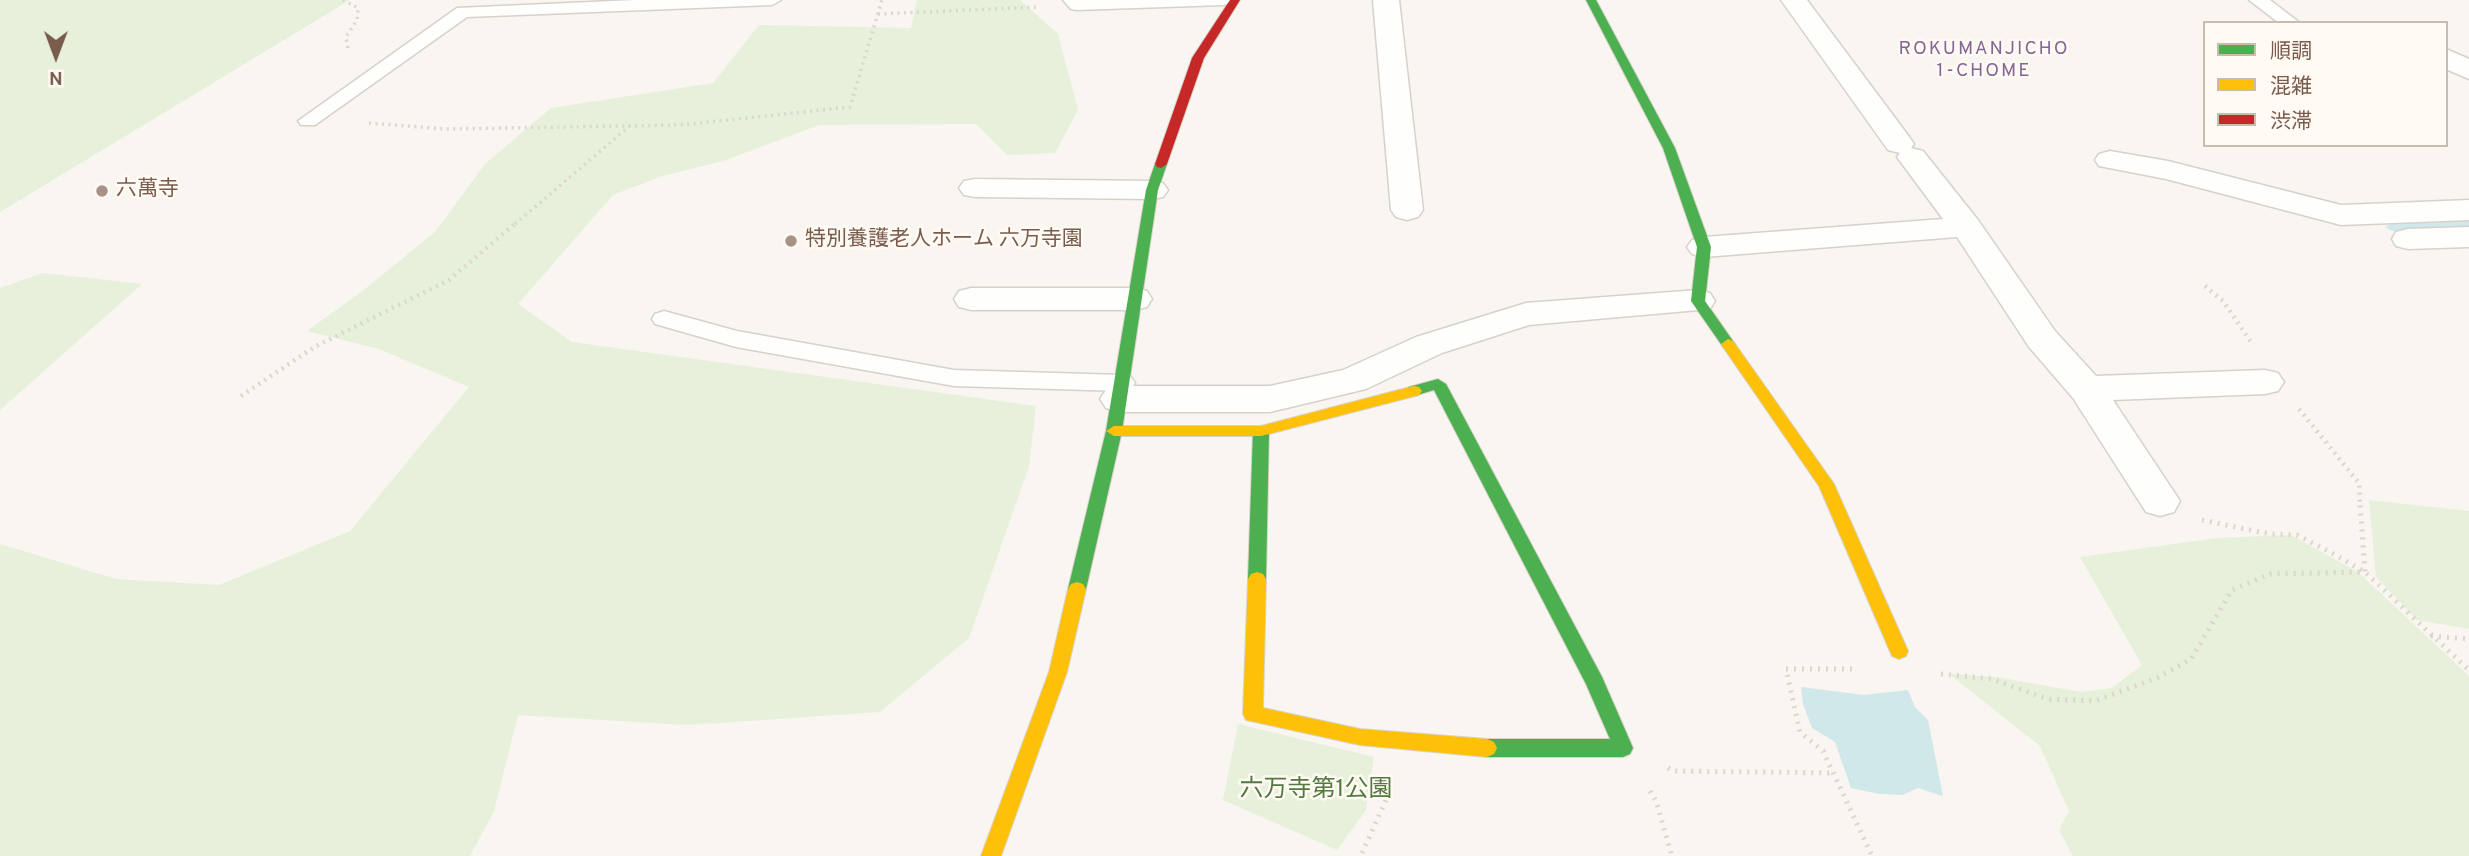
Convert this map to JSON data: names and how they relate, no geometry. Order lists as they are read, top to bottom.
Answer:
{
  "districts": ["ROKUMANJICHO 1-CHOME"],
  "parks": ["六万寺第1公園"],
  "places": ["六萬寺", "特別養護老人ホーム 六万寺園"],
  "legend": ["順調", "混雑", "渋滞"],
  "north": "bottom"
}
